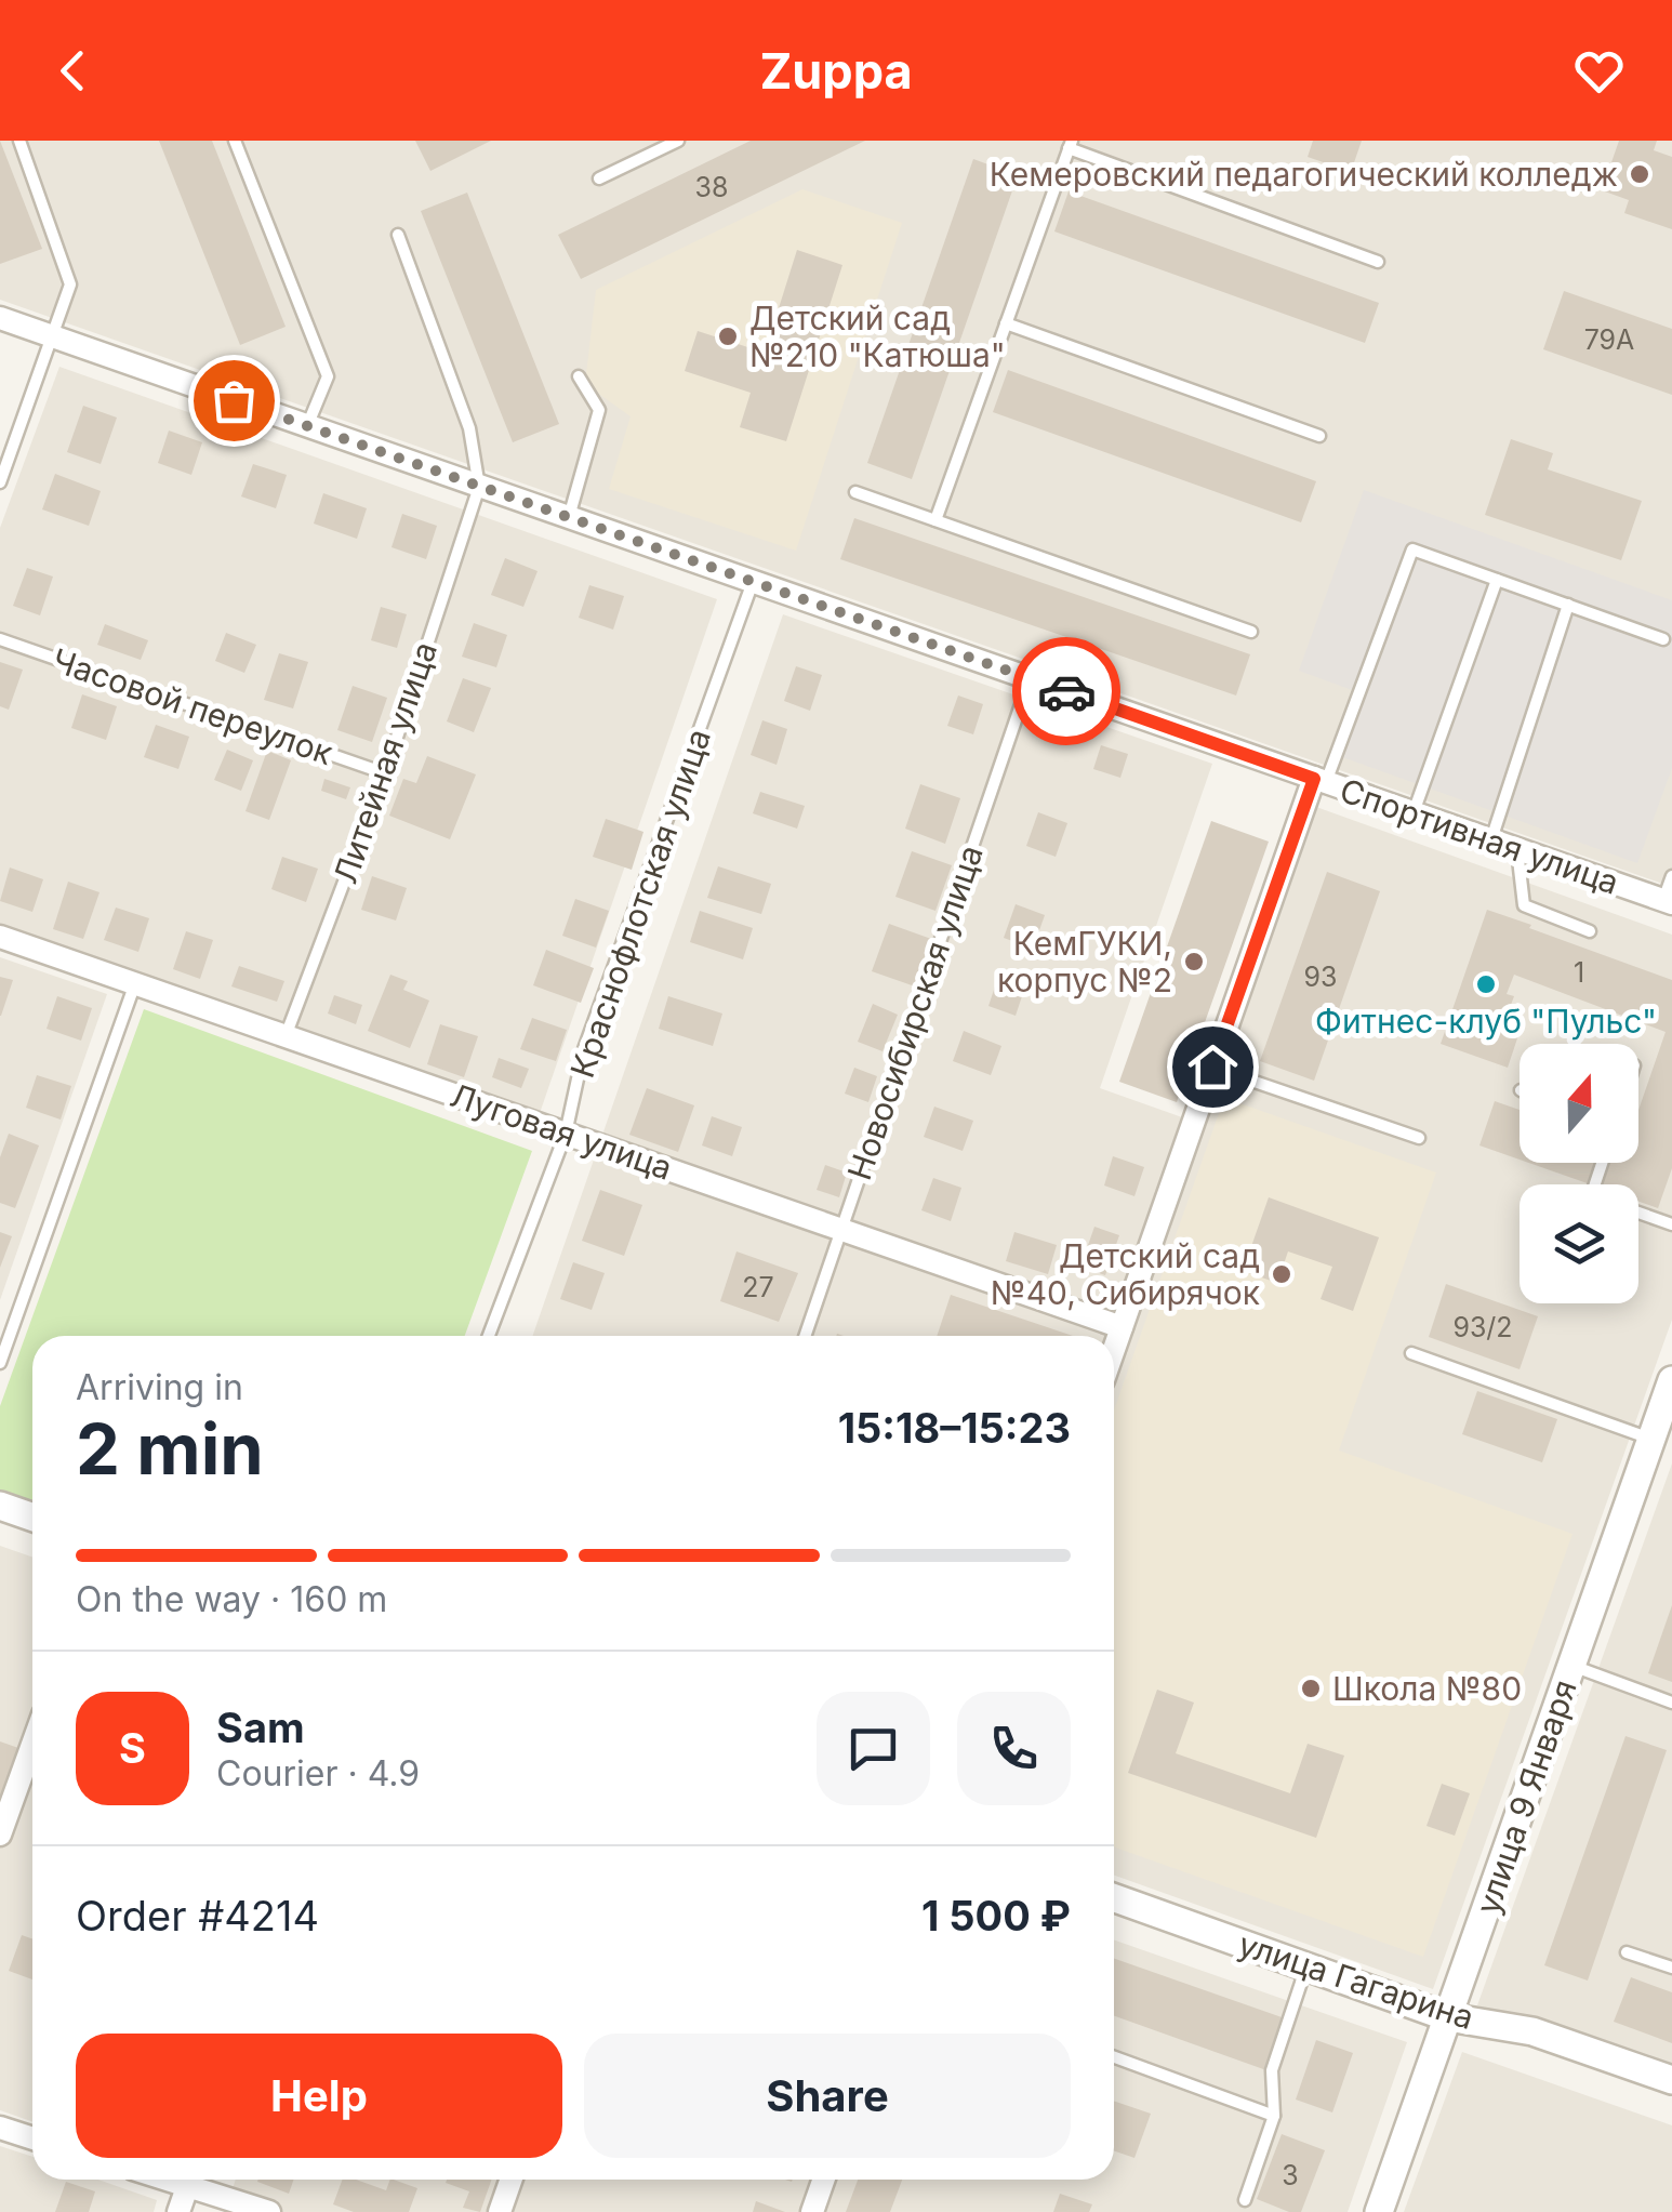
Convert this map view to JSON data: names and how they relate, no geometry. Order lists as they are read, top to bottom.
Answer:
{
  "streets": {
    "street": [
      "Спортивная улица",
      "Луговая улица",
      "улица 9 Января",
      "улица Гагарина"
    ],
    "lane": [
      "Часовой переулок",
      "Литейная улица",
      "Краснофлотская улица",
      "Новосибирская улица"
    ]
  },
  "crossings": [
    ["Часовой переулок", "Литейная улица"],
    ["Литейная улица", "Спортивная улица"],
    ["Литейная улица", "Луговая улица"],
    ["Спортивная улица", "Краснофлотская улица"],
    ["Спортивная улица", "Новосибирская улица"],
    ["Краснофлотская улица", "Луговая улица"],
    ["Новосибирская улица", "Луговая улица"],
    ["улица 9 Января", "улица Гагарина"]
  ],
  "places": [
    "Кемеровский педагогический колледж",
    "Детский сад №210 \"Катюша\"",
    "КемГУКИ, корпус №2",
    "Фитнес-клуб \"Пульс\"",
    "Детский сад №40, Сибирячок",
    "Школа №80"
  ],
  "house_numbers": [
    "38",
    "79А",
    "1",
    "93",
    "27",
    "93/2",
    "3"
  ],
  "north": "top",
  "page": {
    "header": "Zuppa",
    "heading": ["2 min", "Arriving in", "15:18–15:23"],
    "panel": [
      "Sam",
      "Courier · 4.9",
      "Order #4214",
      "1 500 ₽"
    ],
    "bar": "On the way · 160 m",
    "round": "S",
    "buttons": ["Help", "Share"]
  }
}
